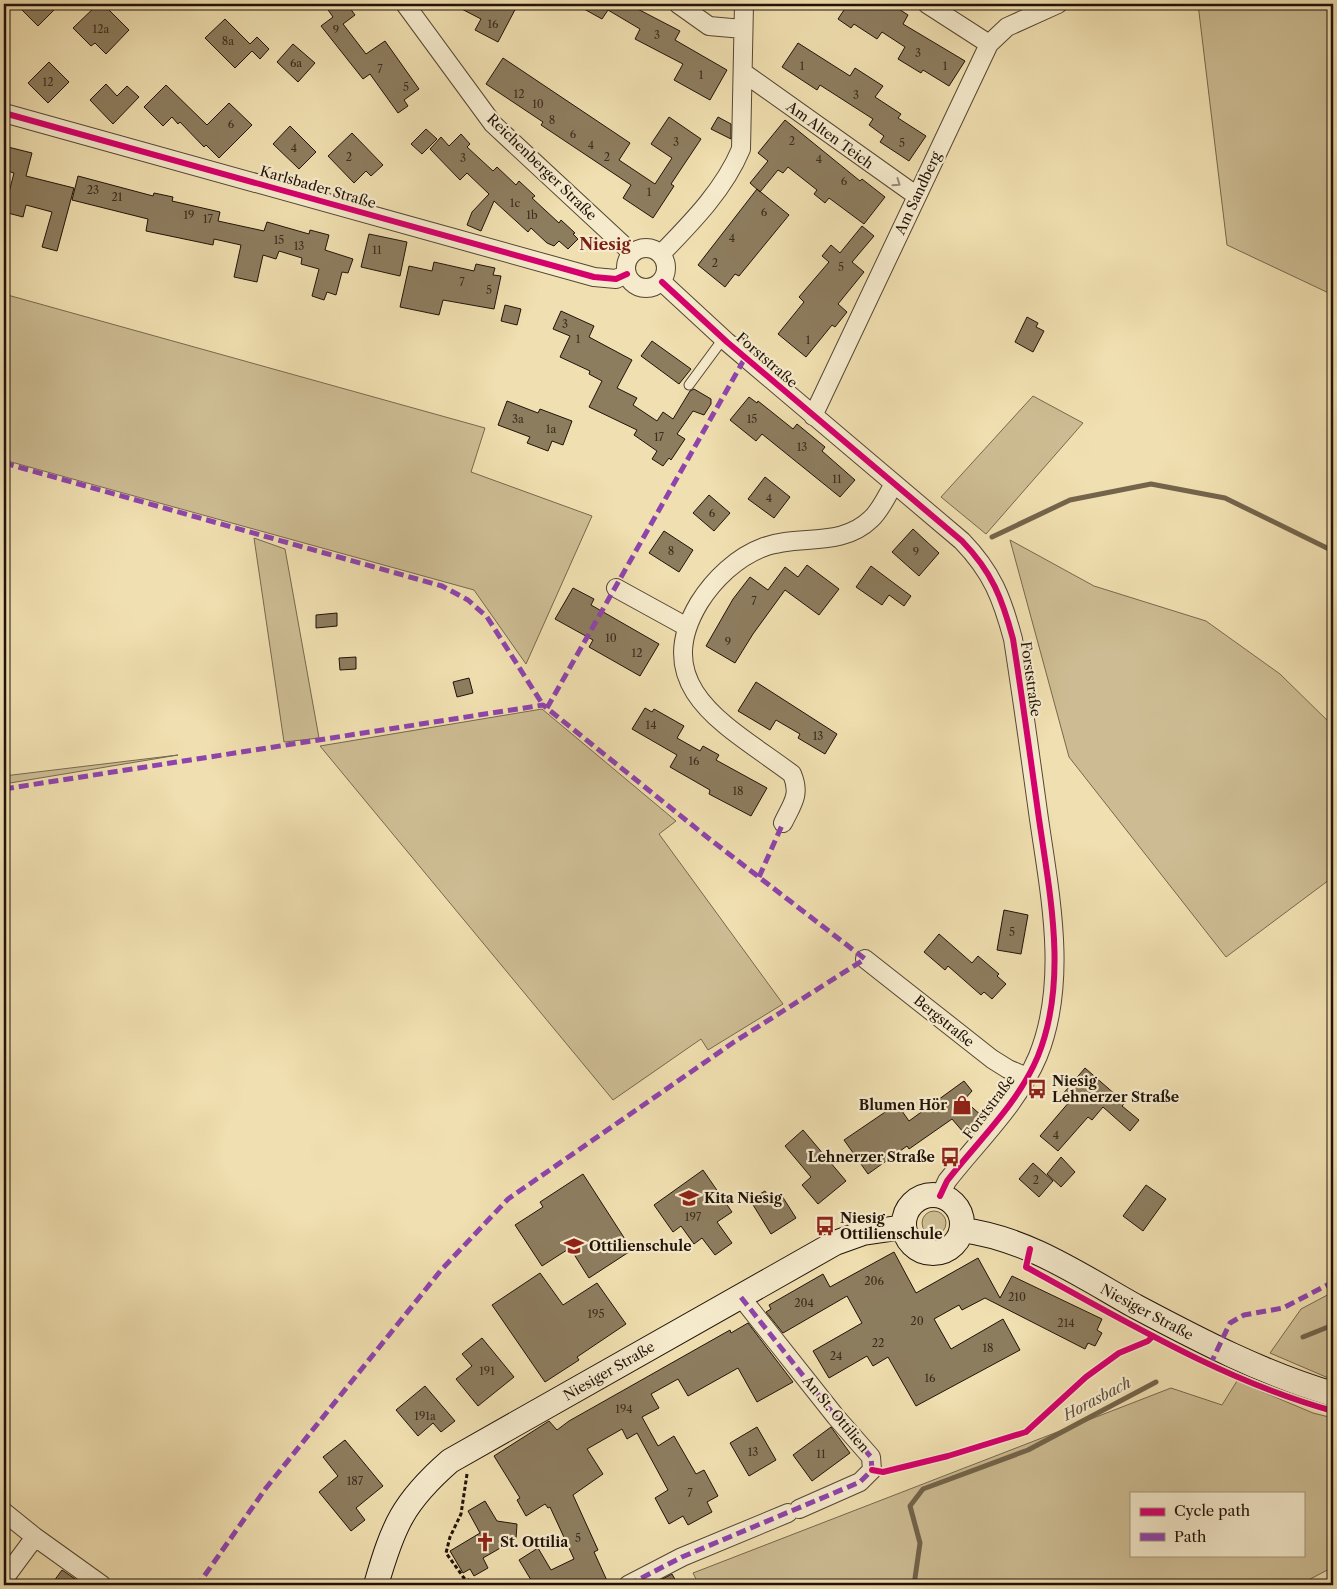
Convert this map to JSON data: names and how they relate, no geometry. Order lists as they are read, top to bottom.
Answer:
{
  "streets": {
    "main road": ["Niesiger Straße"],
    "street": [
      "Am Alten Teich",
      "Reichenberger Straße",
      "Karlsbader Straße",
      "Am Sandberg",
      "Forststraße",
      "Bergstraße",
      "An St. Ottilien"
    ]
  },
  "crossings": [
    ["Am Alten Teich", "Am Sandberg"],
    ["Reichenberger Straße", "Karlsbader Straße"],
    ["Reichenberger Straße", "Forststraße"],
    ["Karlsbader Straße", "Forststraße"],
    ["Am Sandberg", "Forststraße"],
    ["Forststraße", "Bergstraße"],
    ["Forststraße", "Niesiger Straße"],
    ["Niesiger Straße", "An St. Ottilien"]
  ],
  "one_way": ["Am Alten Teich"],
  "districts": ["Niesig"],
  "water": ["Horasbach"],
  "places": {
    "bus stop": ["Niesig Lehnerzer Straße", "Lehnerzer Straße", "Niesig Ottilienschule"],
    "shop": ["Blumen Hör"],
    "school or university": ["Kita Niesig", "Ottilienschule"],
    "church": ["St. Ottilia"]
  },
  "house_numbers": [
    "16",
    "12a",
    "9",
    "3",
    "8a",
    "3",
    "6a",
    "1",
    "1",
    "7",
    "1",
    "12",
    "5",
    "12",
    "3",
    "10",
    "8",
    "6",
    "6",
    "2",
    "3",
    "5",
    "4",
    "4",
    "2",
    "2",
    "3",
    "4",
    "6",
    "23",
    "1",
    "21",
    "1c",
    "6",
    "19",
    "1b",
    "17",
    "4",
    "15",
    "13",
    "11",
    "2",
    "5",
    "7",
    "5",
    "3",
    "1",
    "1",
    "3a",
    "15",
    "1a",
    "17",
    "13",
    "11",
    "4",
    "6",
    "8",
    "9",
    "7",
    "10",
    "9",
    "12",
    "14",
    "13",
    "16",
    "18",
    "5",
    "4",
    "2",
    "197",
    "206",
    "210",
    "204",
    "195",
    "20",
    "214",
    "22",
    "18",
    "24",
    "191",
    "16",
    "194",
    "191a",
    "13",
    "11",
    "187",
    "7",
    "5"
  ],
  "legend": ["Cycle path", "Path"]
}
